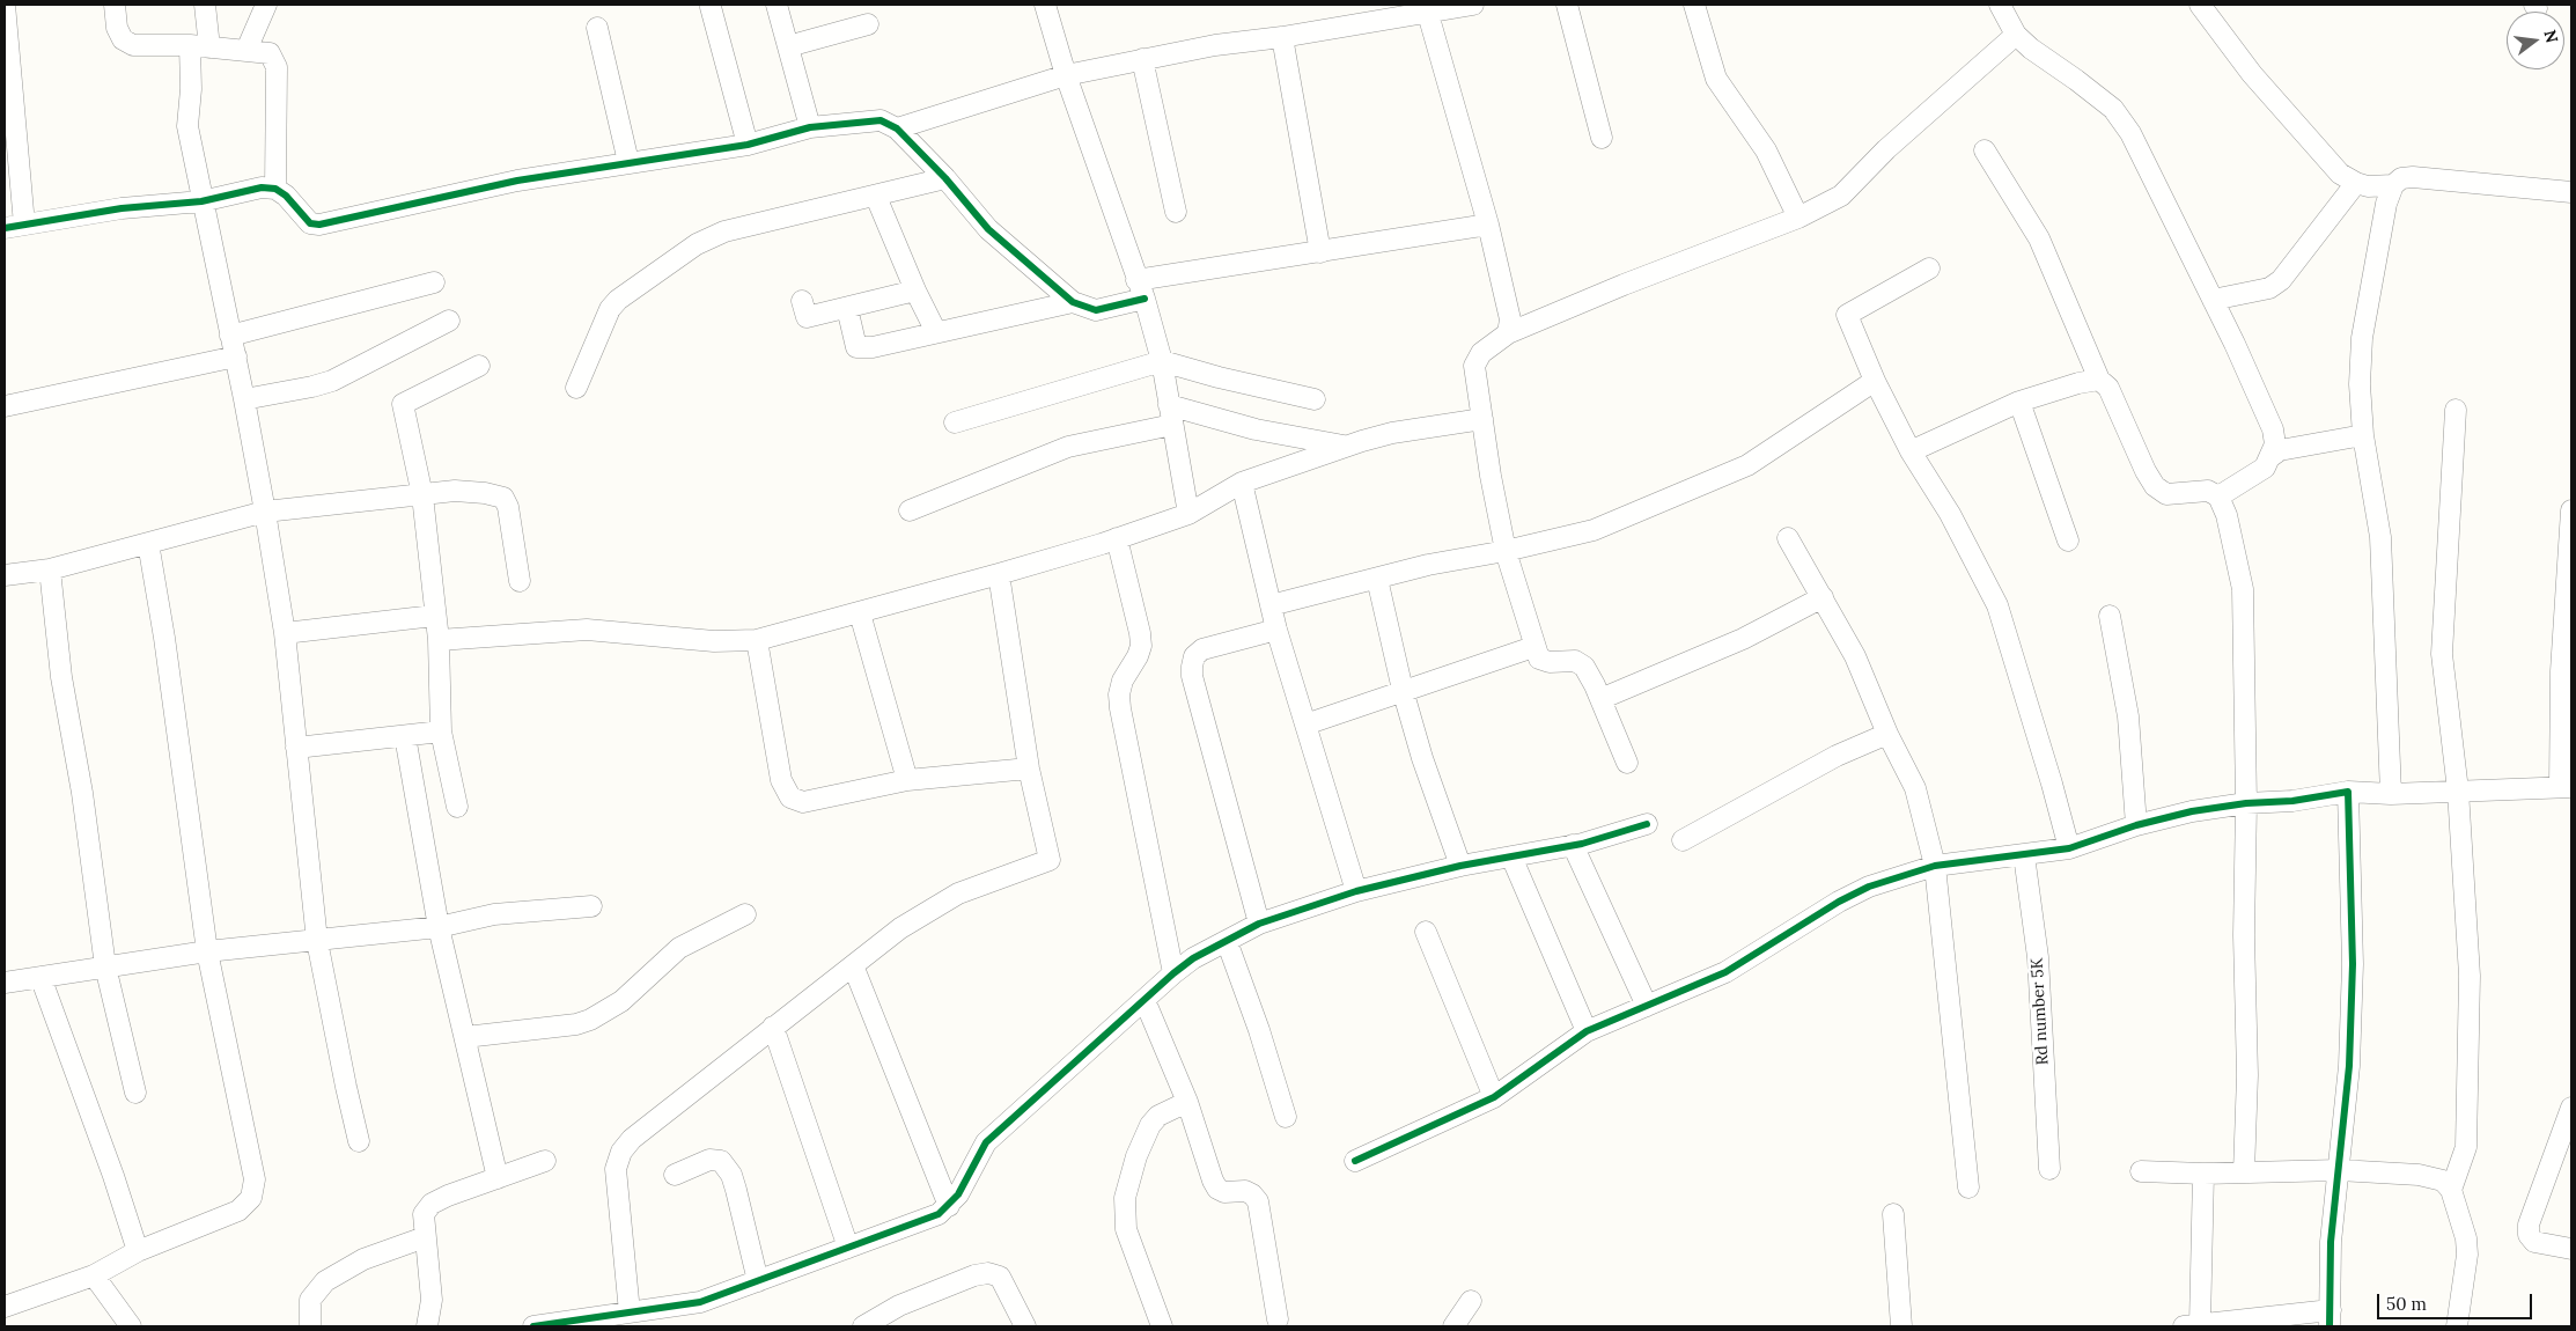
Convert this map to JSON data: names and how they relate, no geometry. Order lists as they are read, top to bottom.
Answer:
{
  "streets": {
    "street": ["Rd number 5K"]
  },
  "scale_bar": "50 m",
  "north": "right"
}
